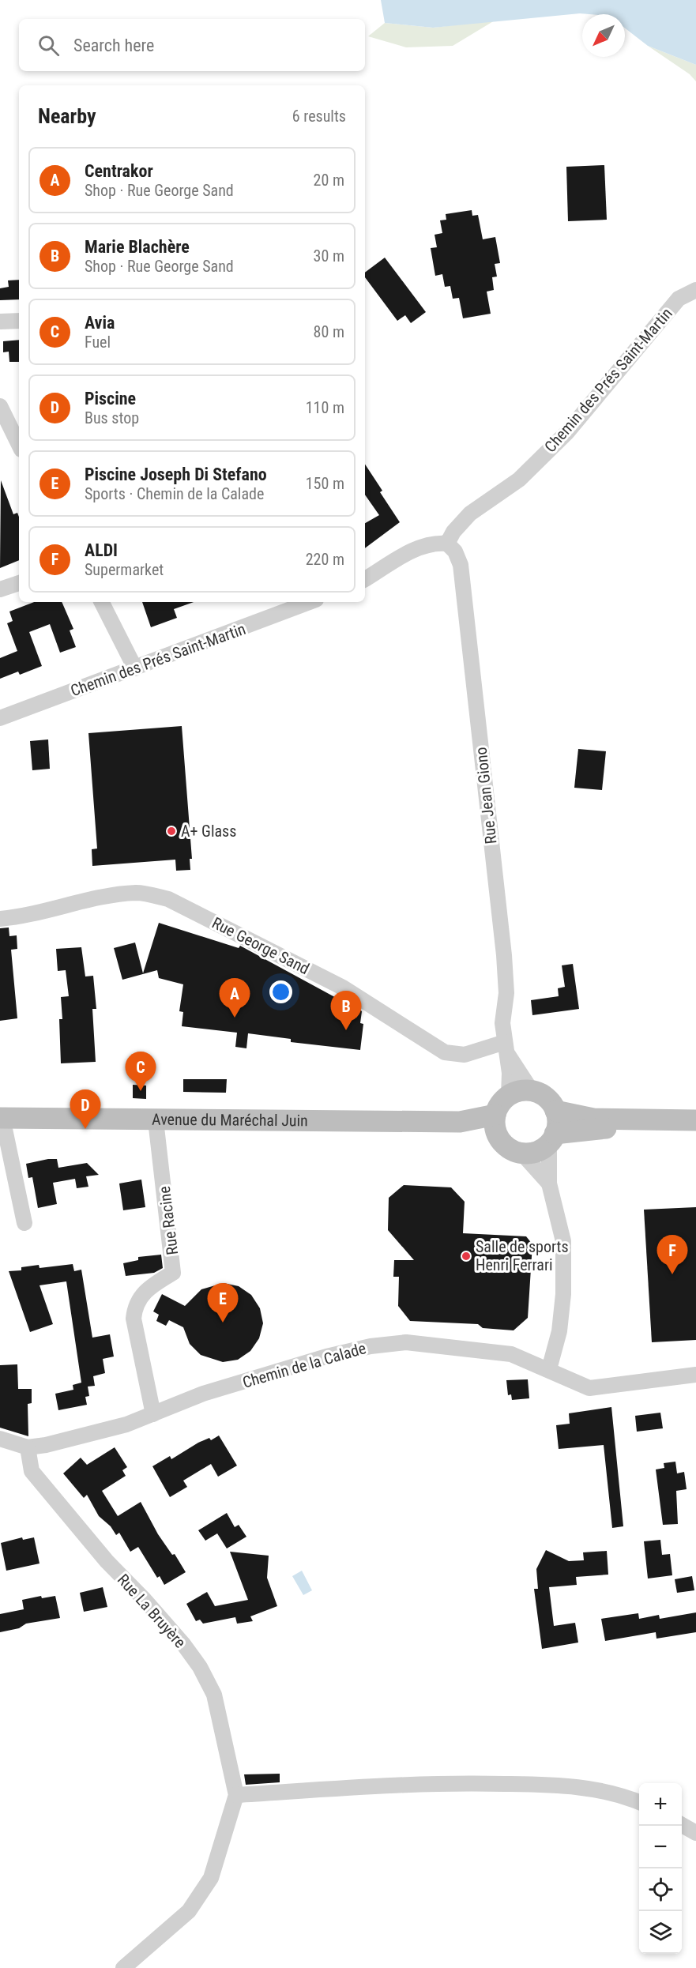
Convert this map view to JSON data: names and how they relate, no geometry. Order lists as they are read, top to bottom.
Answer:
{
  "streets": {
    "main road": ["Avenue du Maréchal Juin"],
    "street": [
      "Chemin des Prés Saint-Martin",
      "Rue Jean Giono",
      "Rue George Sand",
      "Rue Racine",
      "Chemin de la Calade",
      "Rue La Bruyère"
    ]
  },
  "crossings": [
    ["Chemin des Prés Saint-Martin", "Rue Jean Giono"],
    ["Rue Jean Giono", "Rue George Sand"],
    ["Rue Jean Giono", "Avenue du Maréchal Juin"],
    ["Avenue du Maréchal Juin", "Rue Racine"],
    ["Rue Racine", "Chemin de la Calade"],
    ["Chemin de la Calade", "Rue La Bruyère"]
  ],
  "places": ["A+ Glass", "Salle de sports Henri Ferrari"],
  "north": "bottom left",
  "page": {
    "search": "Search here",
    "heading": ["Nearby", "6 results"],
    "list": [
      {
        "mark": "A",
        "name": "Centrakor",
        "note": "Shop · Rue George Sand",
        "value": "20 m"
      },
      {
        "mark": "B",
        "name": "Marie Blachère",
        "note": "Shop · Rue George Sand",
        "value": "30 m"
      },
      {
        "mark": "C",
        "name": "Avia",
        "note": "Fuel",
        "value": "80 m"
      },
      {
        "mark": "D",
        "name": "Piscine",
        "note": "Bus stop",
        "value": "110 m"
      },
      {
        "mark": "E",
        "name": "Piscine Joseph Di Stefano",
        "note": "Sports · Chemin de la Calade",
        "value": "150 m"
      },
      {
        "mark": "F",
        "name": "ALDI",
        "note": "Supermarket",
        "value": "220 m"
      }
    ],
    "pins": [
      "A",
      "B",
      "C",
      "D",
      "F",
      "E"
    ],
    "map_buttons": ["+", "−"]
  }
}
